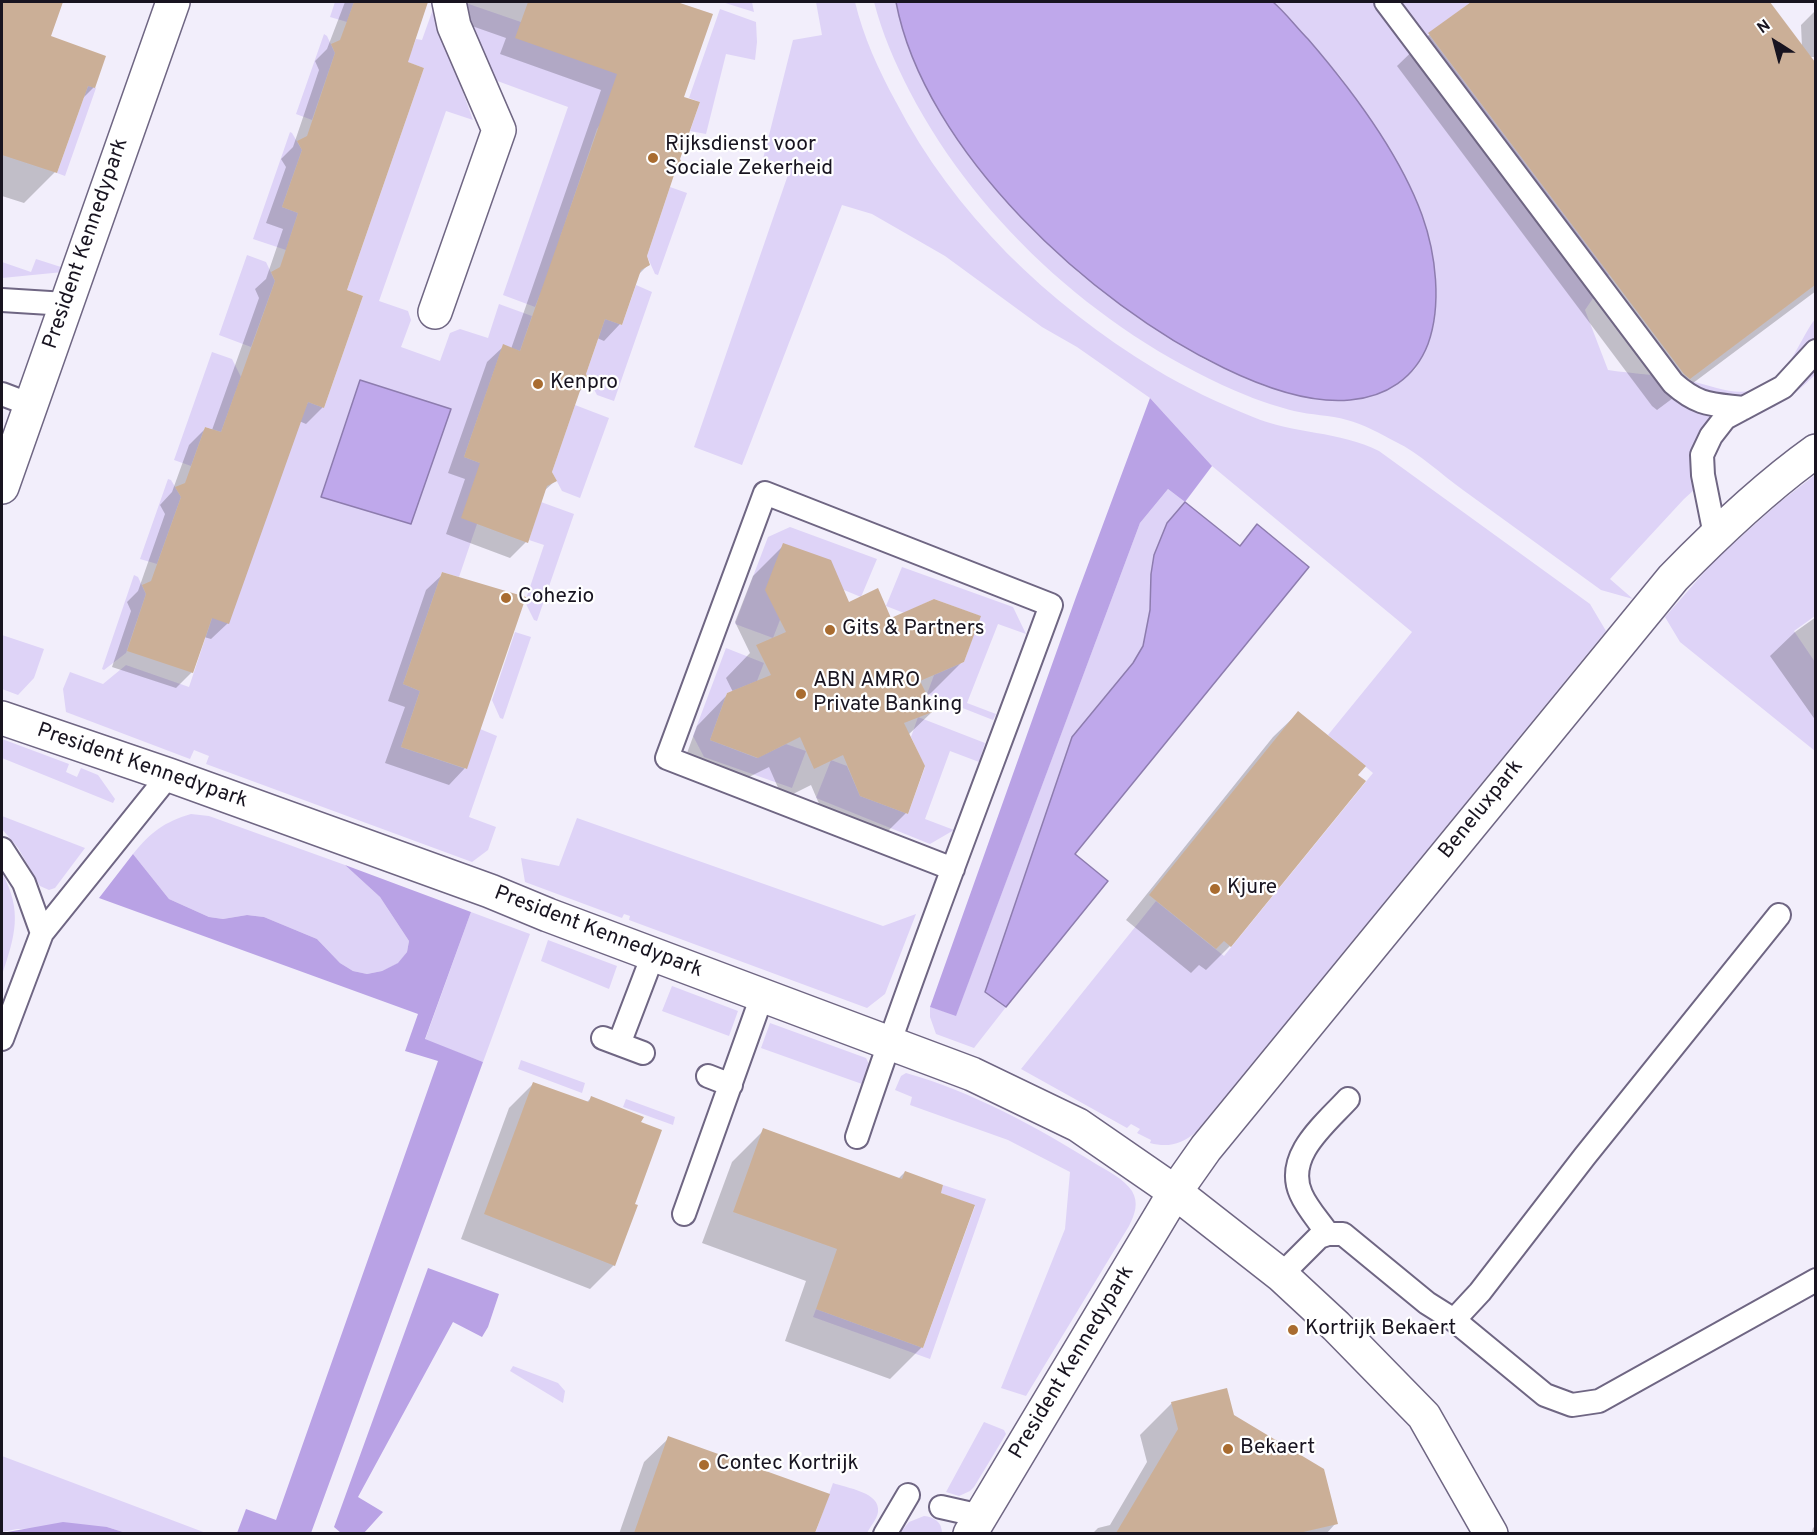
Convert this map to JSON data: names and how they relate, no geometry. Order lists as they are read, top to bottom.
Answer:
{
  "streets": {
    "street": ["President Kennedypark", "Beneluxpark"]
  },
  "crossings": [
    ["President Kennedypark", "Beneluxpark"]
  ],
  "places": [
    "Rijksdienst voor Sociale Zekerheid",
    "Kenpro",
    "Cohezio",
    "Gits & Partners",
    "ABN AMRO Private Banking",
    "Kjure",
    "Kortrijk Bekaert",
    "Bekaert",
    "Contec Kortrijk"
  ],
  "north": "top left"
}
